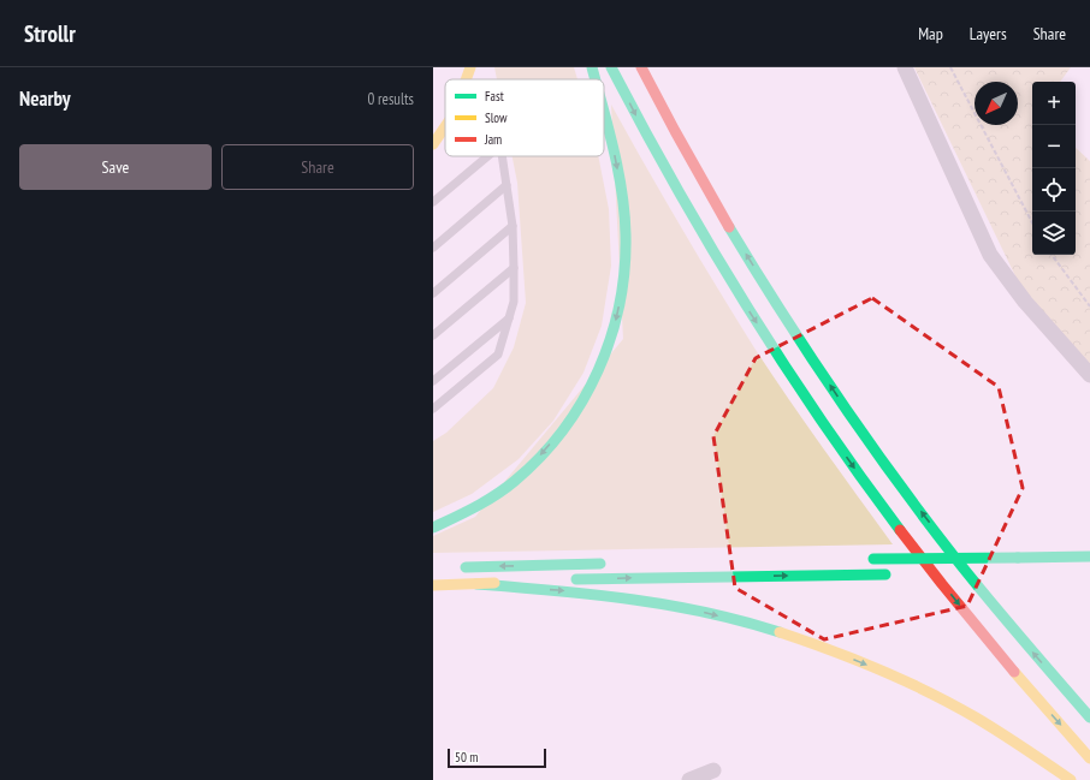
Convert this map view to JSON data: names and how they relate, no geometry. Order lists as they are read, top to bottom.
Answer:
{
  "legend": ["Fast", "Slow", "Jam"],
  "scale_bar": "50 m",
  "north": "bottom left",
  "page": {
    "header": "Strollr",
    "nav": ["Map", "Layers", "Share"],
    "heading": ["Nearby", "0 results"],
    "map_buttons": ["+", "−"],
    "buttons": ["Save", "Share"],
    "scale": "50 m"
  }
}
